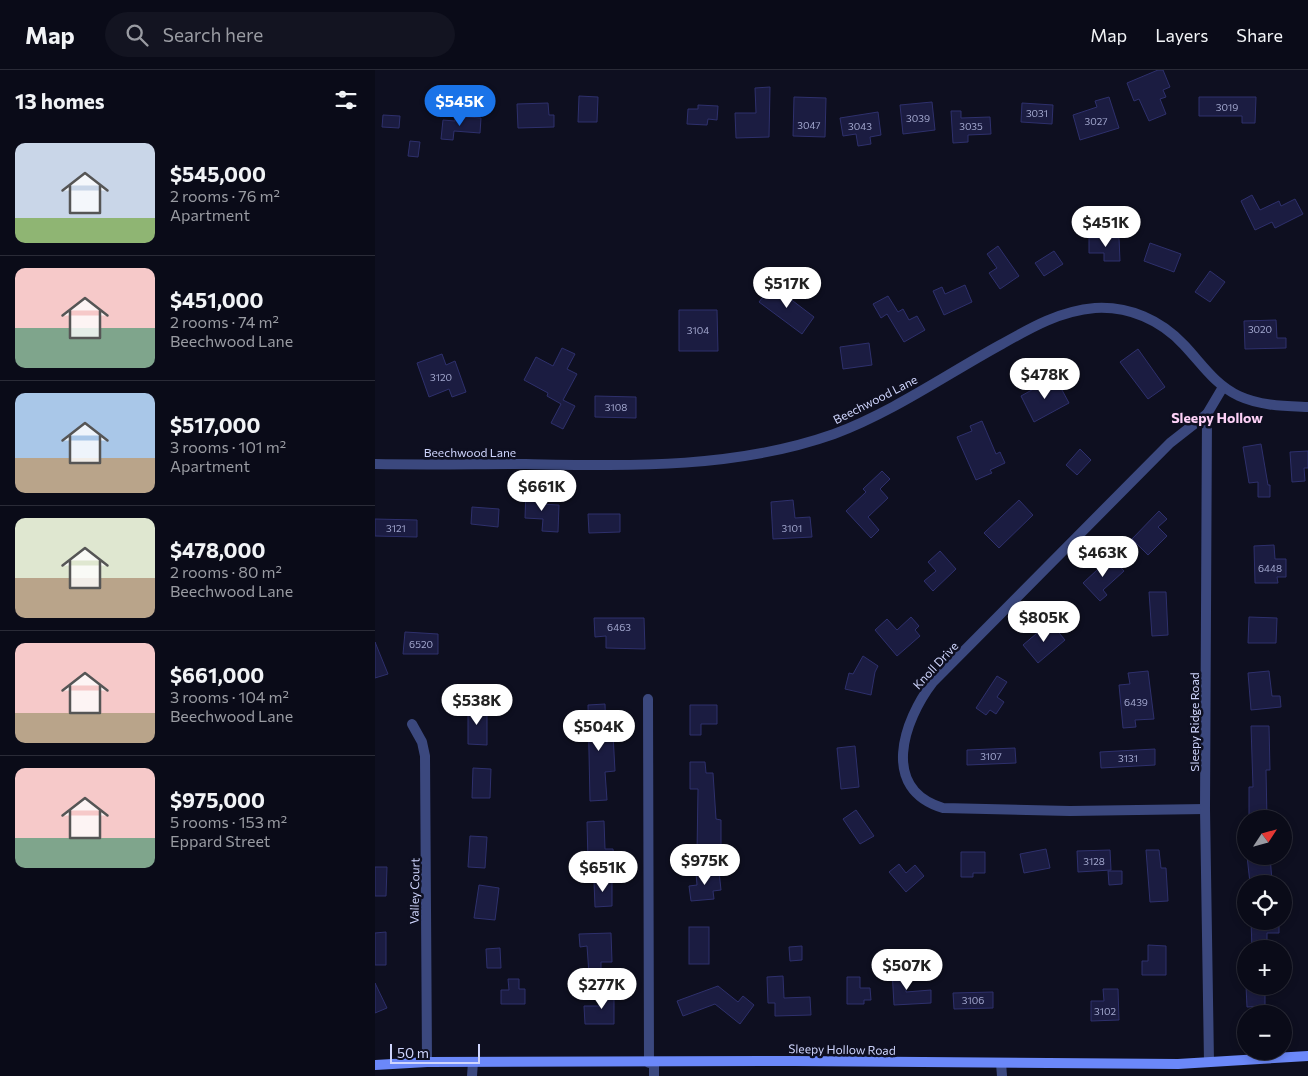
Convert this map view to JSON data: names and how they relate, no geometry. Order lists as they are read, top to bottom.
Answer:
{
  "streets": {
    "main road": ["Sleepy Hollow Road"],
    "street": [
      "Beechwood Lane",
      "Knoll Drive",
      "Sleepy Ridge Road",
      "Valley Court"
    ]
  },
  "crossings": [
    ["Knoll Drive", "Sleepy Ridge Road"],
    ["Sleepy Ridge Road", "Sleepy Hollow Road"],
    ["Valley Court", "Sleepy Hollow Road"]
  ],
  "districts": ["Sleepy Hollow"],
  "house_numbers": [
    "3019",
    "3031",
    "3039",
    "3027",
    "3047",
    "3043",
    "3035",
    "3020",
    "3104",
    "3120",
    "3108",
    "3121",
    "3101",
    "6448",
    "6463",
    "6520",
    "6439",
    "3107",
    "3131",
    "3128",
    "3106",
    "3102"
  ],
  "scale_bar": "50 m",
  "north": "top right",
  "page": {
    "header": "Map",
    "search": "Search here",
    "nav": ["Map", "Layers", "Share"],
    "heading": "13 homes",
    "price": [
      "$545K",
      "$451K",
      "$517K",
      "$478K",
      "$661K",
      "$463K",
      "$805K",
      "$538K",
      "$504K",
      "$975K",
      "$651K",
      "$507K",
      "$277K"
    ],
    "list": [
      {
        "name": "$545,000",
        "note": "2 rooms · 76 m² · Apartment"
      },
      {
        "name": "$451,000",
        "note": "2 rooms · 74 m² · Beechwood Lane"
      },
      {
        "name": "$517,000",
        "note": "3 rooms · 101 m² · Apartment"
      },
      {
        "name": "$478,000",
        "note": "2 rooms · 80 m² · Beechwood Lane"
      },
      {
        "name": "$661,000",
        "note": "3 rooms · 104 m² · Beechwood Lane"
      },
      {
        "name": "$975,000",
        "note": "5 rooms · 153 m² · Eppard Street"
      }
    ],
    "map_buttons": ["+", "−"],
    "scale": "50 m"
  }
}
